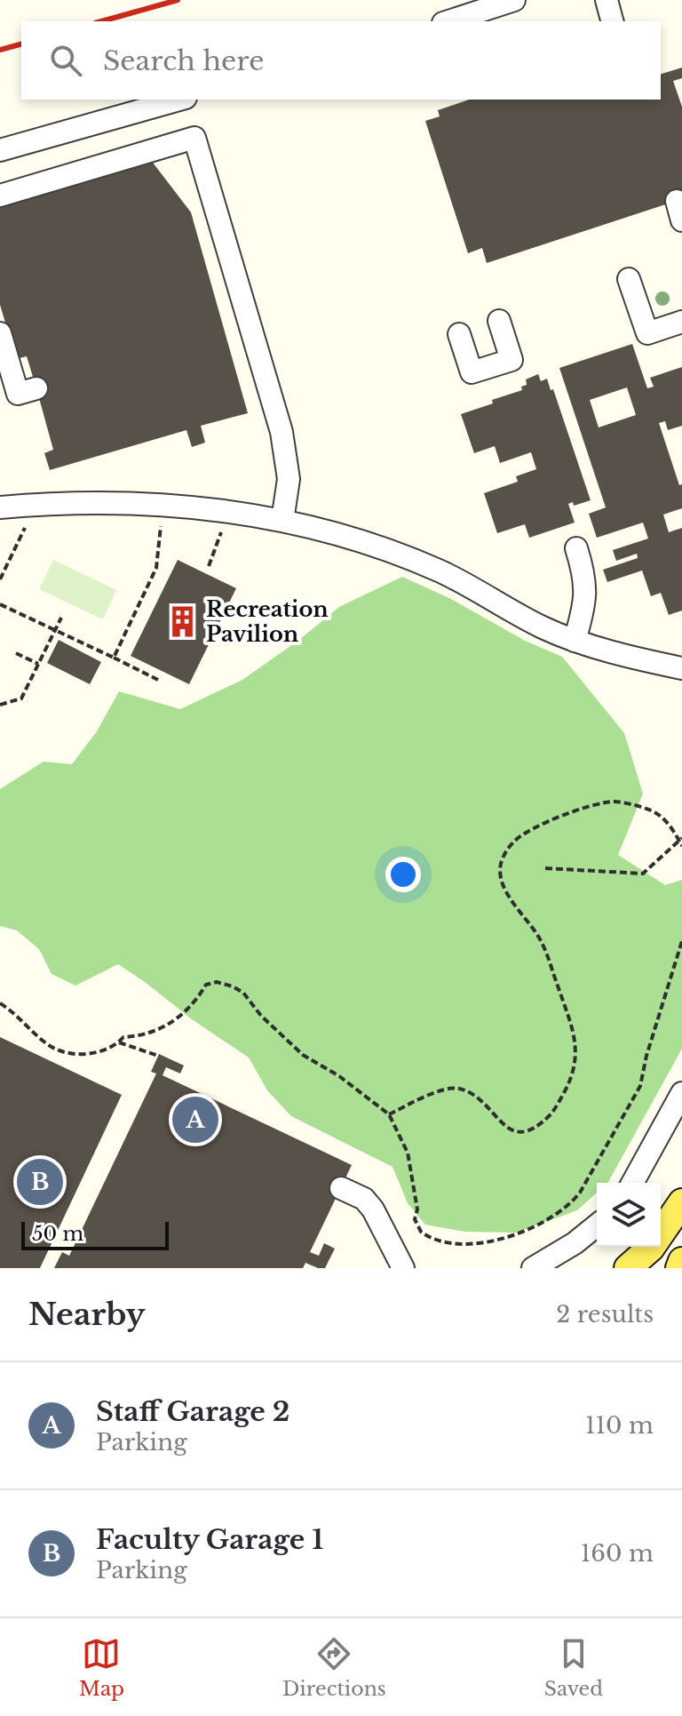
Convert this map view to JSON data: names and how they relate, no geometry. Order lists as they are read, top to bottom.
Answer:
{
  "places": {
    "building": ["Recreation Pavilion"]
  },
  "scale_bar": "50 m",
  "page": {
    "search": "Search here",
    "pins": ["A", "B"],
    "scale": "50 m",
    "heading": ["Nearby", "2 results"],
    "list": [
      {
        "mark": "A",
        "name": "Staff Garage 2",
        "note": "Parking",
        "value": "110 m"
      },
      {
        "mark": "B",
        "name": "Faculty Garage 1",
        "note": "Parking",
        "value": "160 m"
      }
    ],
    "nav": ["Map", "Directions", "Saved"]
  }
}
